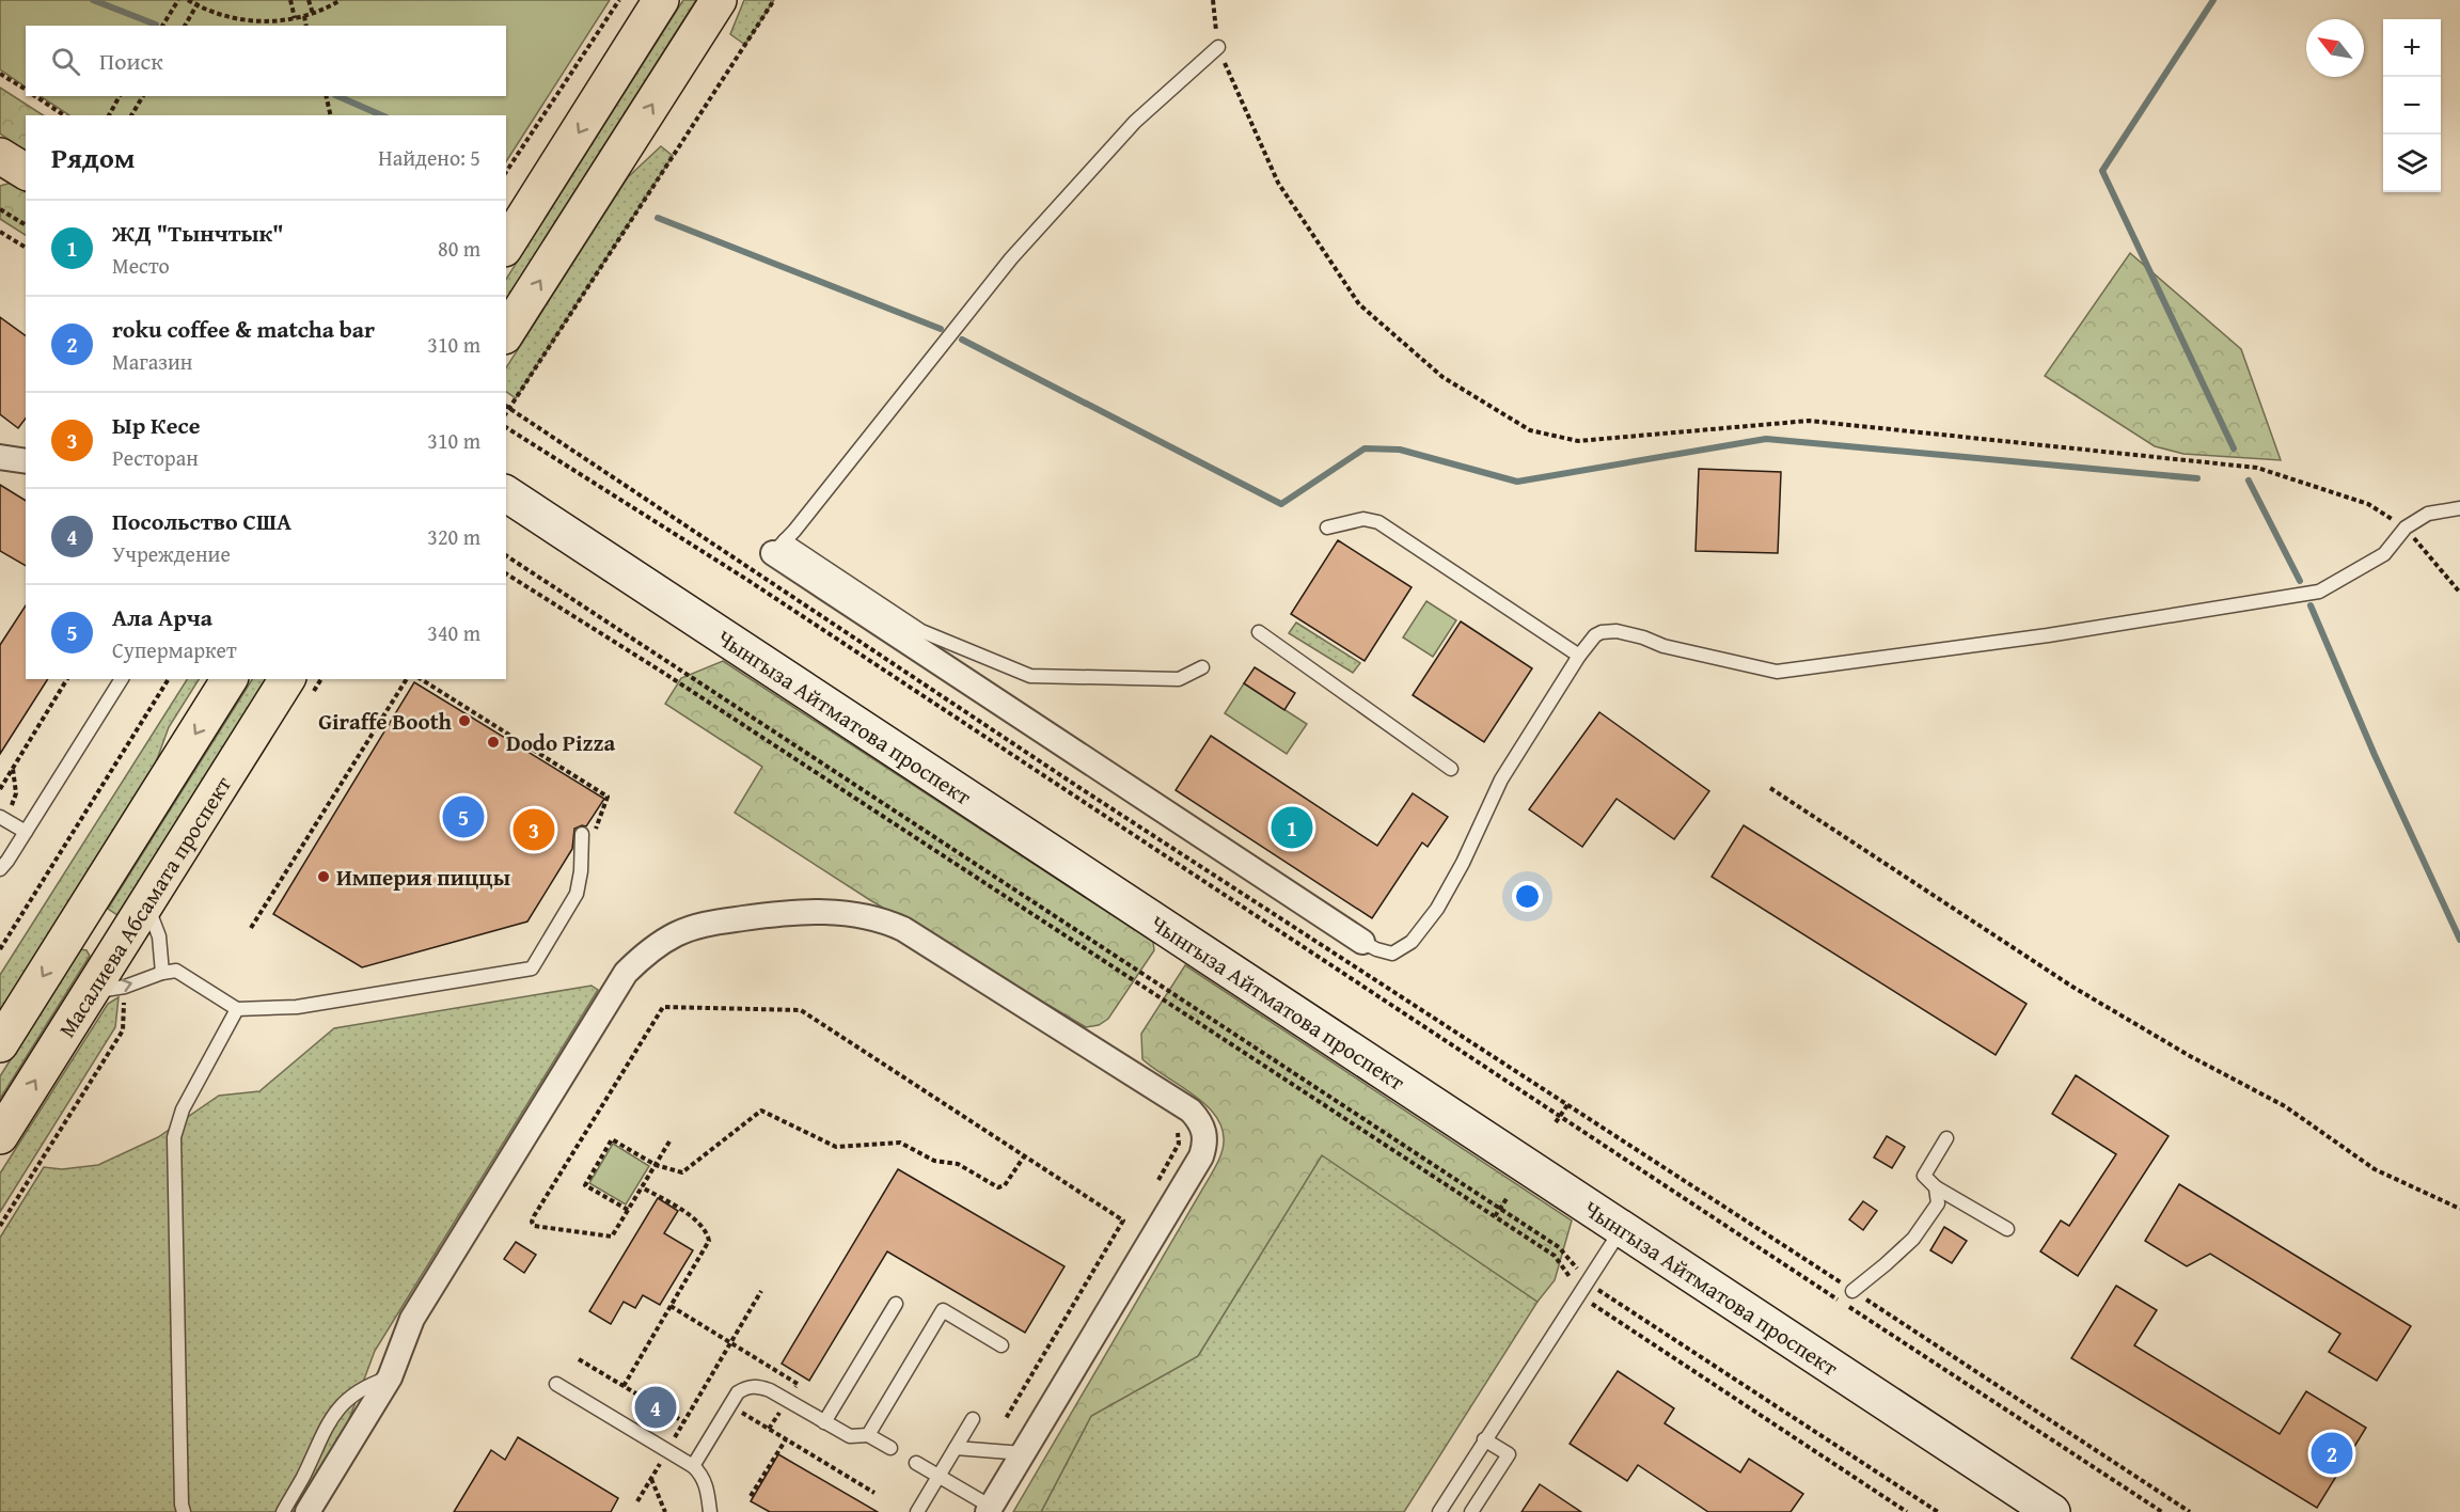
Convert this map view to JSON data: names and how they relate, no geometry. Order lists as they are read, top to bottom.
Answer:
{
  "streets": {
    "main road": ["Чынгыза Айтматова проспект", "Масалиева Абсамата проспект"]
  },
  "places": ["Giraffe Booth", "Dodo Pizza", "Империя пиццы"],
  "north": "top left",
  "page": {
    "map_buttons": ["+", "−"],
    "search": "Поиск",
    "heading": ["Рядом", "Найдено: 5"],
    "list": [
      {
        "mark": "1",
        "name": "ЖД \"Тынчтык\"",
        "note": "Место",
        "value": "80 m"
      },
      {
        "mark": "2",
        "name": "roku coffee & matcha bar",
        "note": "Магазин",
        "value": "310 m"
      },
      {
        "mark": "3",
        "name": "Ыр Кесе",
        "note": "Ресторан",
        "value": "310 m"
      },
      {
        "mark": "4",
        "name": "Посольство США",
        "note": "Учреждение",
        "value": "320 m"
      },
      {
        "mark": "5",
        "name": "Ала Арча",
        "note": "Супермаркет",
        "value": "340 m"
      }
    ],
    "pins": [
      "5",
      "1",
      "3",
      "4",
      "2"
    ]
  }
}
